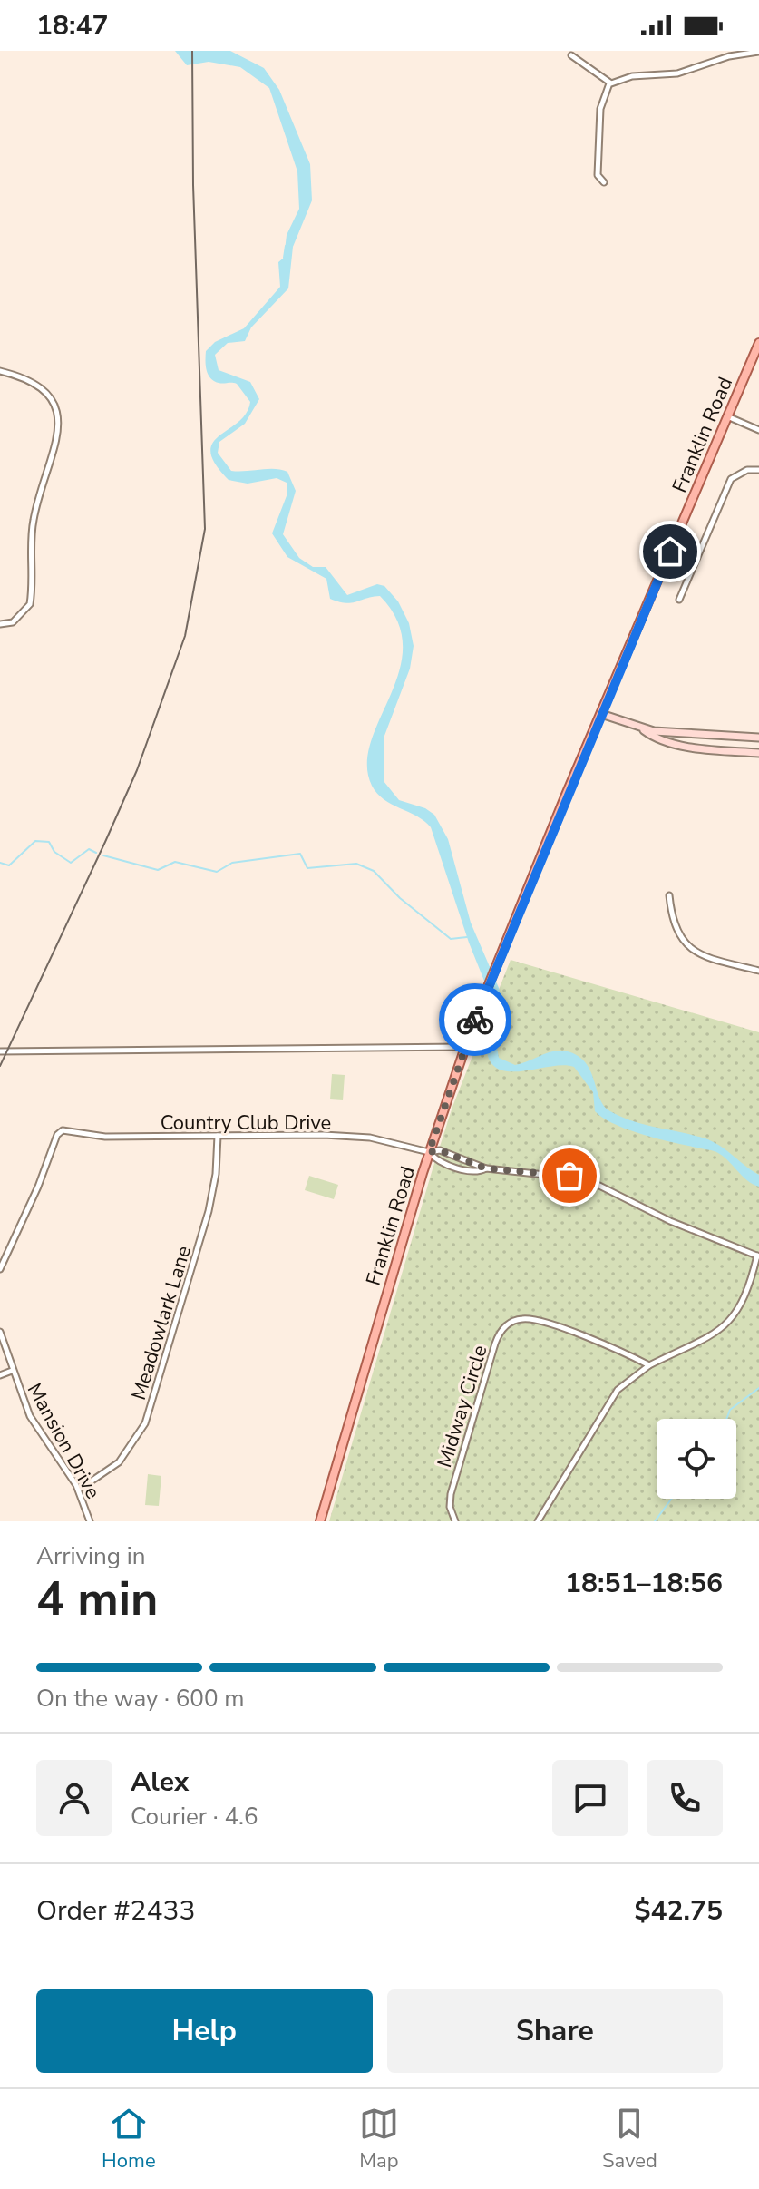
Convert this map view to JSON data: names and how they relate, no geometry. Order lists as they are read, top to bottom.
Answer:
{
  "streets": {
    "main road": ["Franklin Road"],
    "street": [
      "Country Club Drive",
      "Meadowlark Lane",
      "Midway Circle",
      "Mansion Drive"
    ]
  },
  "crossings": [
    ["Franklin Road", "Country Club Drive"],
    ["Country Club Drive", "Meadowlark Lane"],
    ["Meadowlark Lane", "Mansion Drive"]
  ],
  "page": {
    "status": "18:47",
    "heading": ["4 min", "Arriving in", "18:51–18:56"],
    "panel": [
      "Alex",
      "Courier · 4.6",
      "Order #2433",
      "$42.75"
    ],
    "bar": "On the way · 600 m",
    "buttons": ["Help", "Share"],
    "tabs": ["Home", "Map", "Saved"]
  }
}
